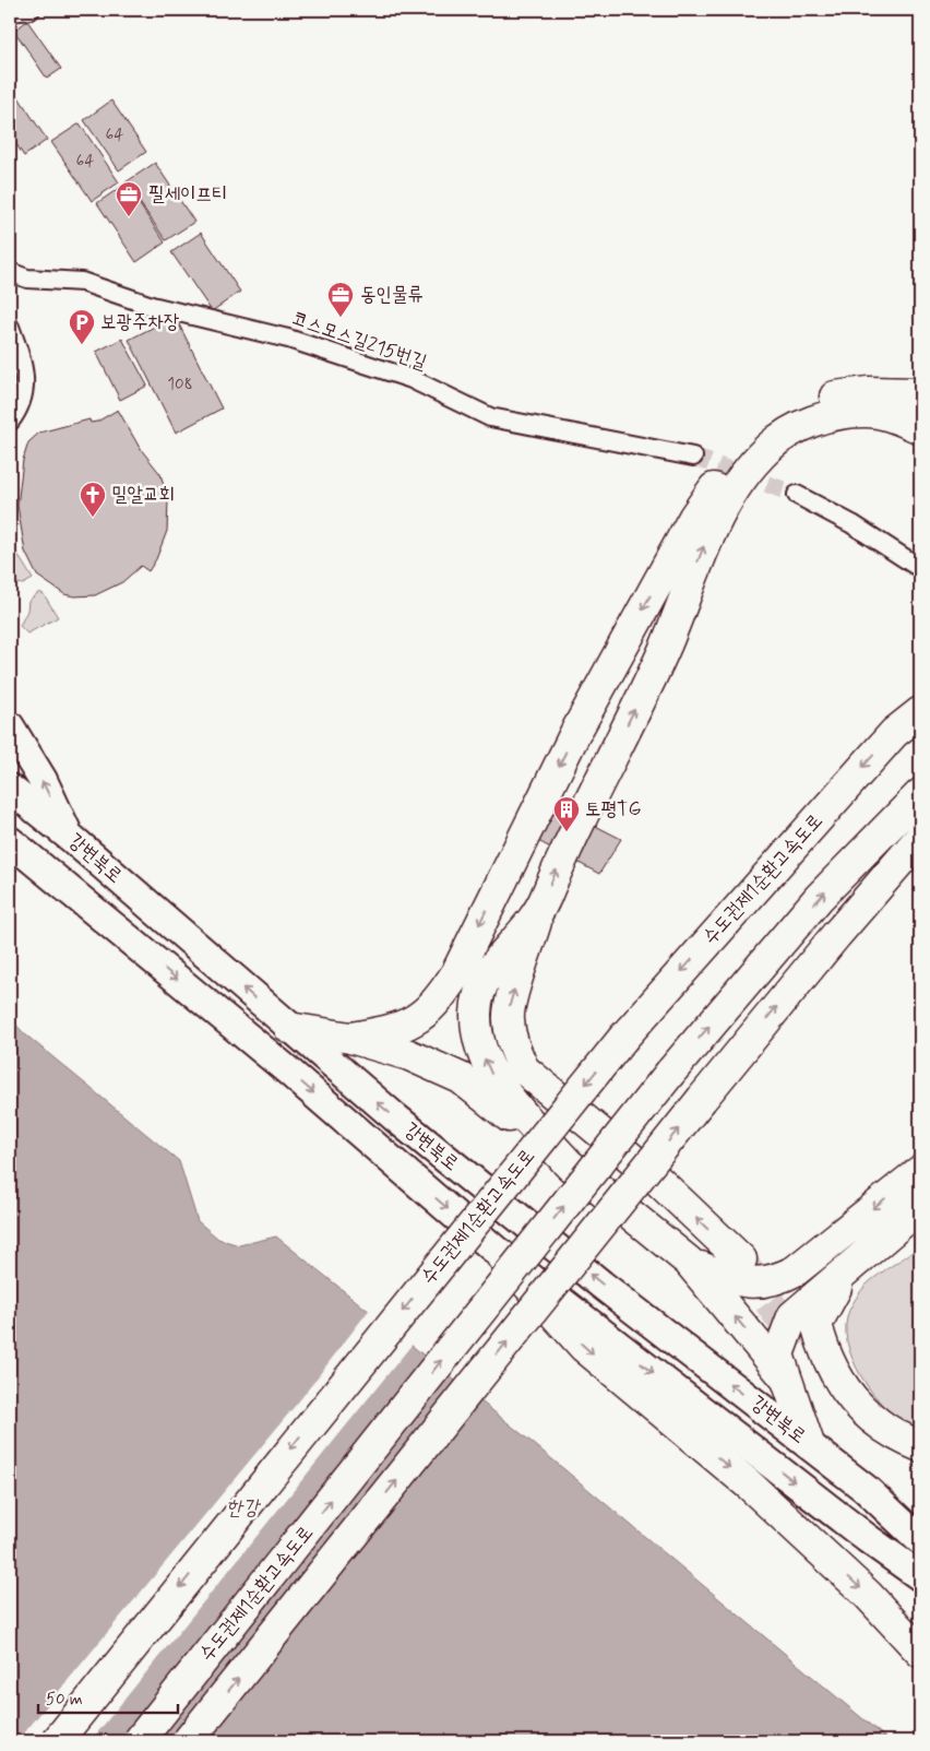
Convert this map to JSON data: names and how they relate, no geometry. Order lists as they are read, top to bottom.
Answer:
{
  "streets": {
    "highway": ["강변북로", "수도권제1순환고속도로"],
    "street": ["코스모스길215번길"]
  },
  "water": ["한강"],
  "places": {
    "office": ["필세이프티", "동인물류"],
    "parking": ["보광주차장"],
    "church": ["밀알교회"],
    "building": ["토평TG"]
  },
  "house_numbers": ["64", "64", "108"],
  "scale_bar": "50 m"
}
